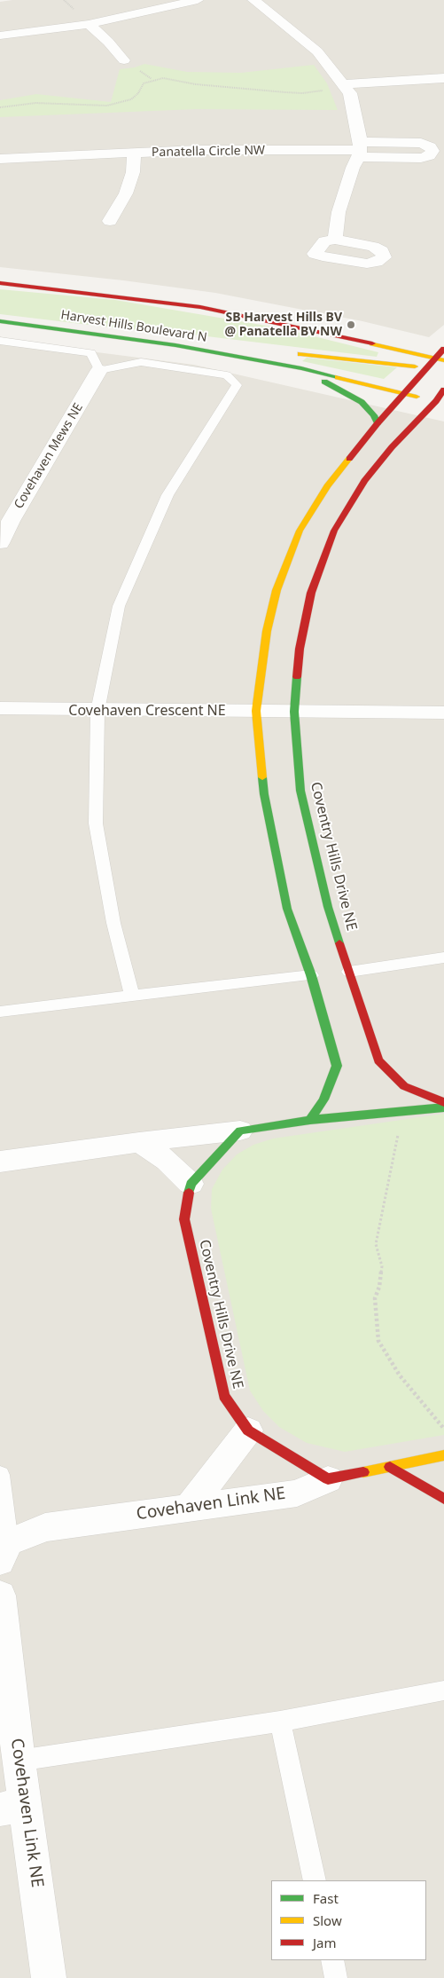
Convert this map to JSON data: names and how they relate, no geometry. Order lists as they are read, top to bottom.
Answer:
{
  "streets": {
    "street": [
      "Panatella Circle NW",
      "Harvest Hills Boulevard N",
      "Covehaven Mews NE",
      "Covehaven Crescent NE",
      "Coventry Hills Drive NE",
      "Covehaven Link NE"
    ]
  },
  "crossings": [
    ["Harvest Hills Boulevard N", "Coventry Hills Drive NE"],
    ["Covehaven Crescent NE", "Coventry Hills Drive NE"],
    ["Coventry Hills Drive NE", "Covehaven Link NE"]
  ],
  "places": ["SB Harvest Hills BV @ Panatella BV NW"],
  "legend": ["Fast", "Slow", "Jam"]
}
